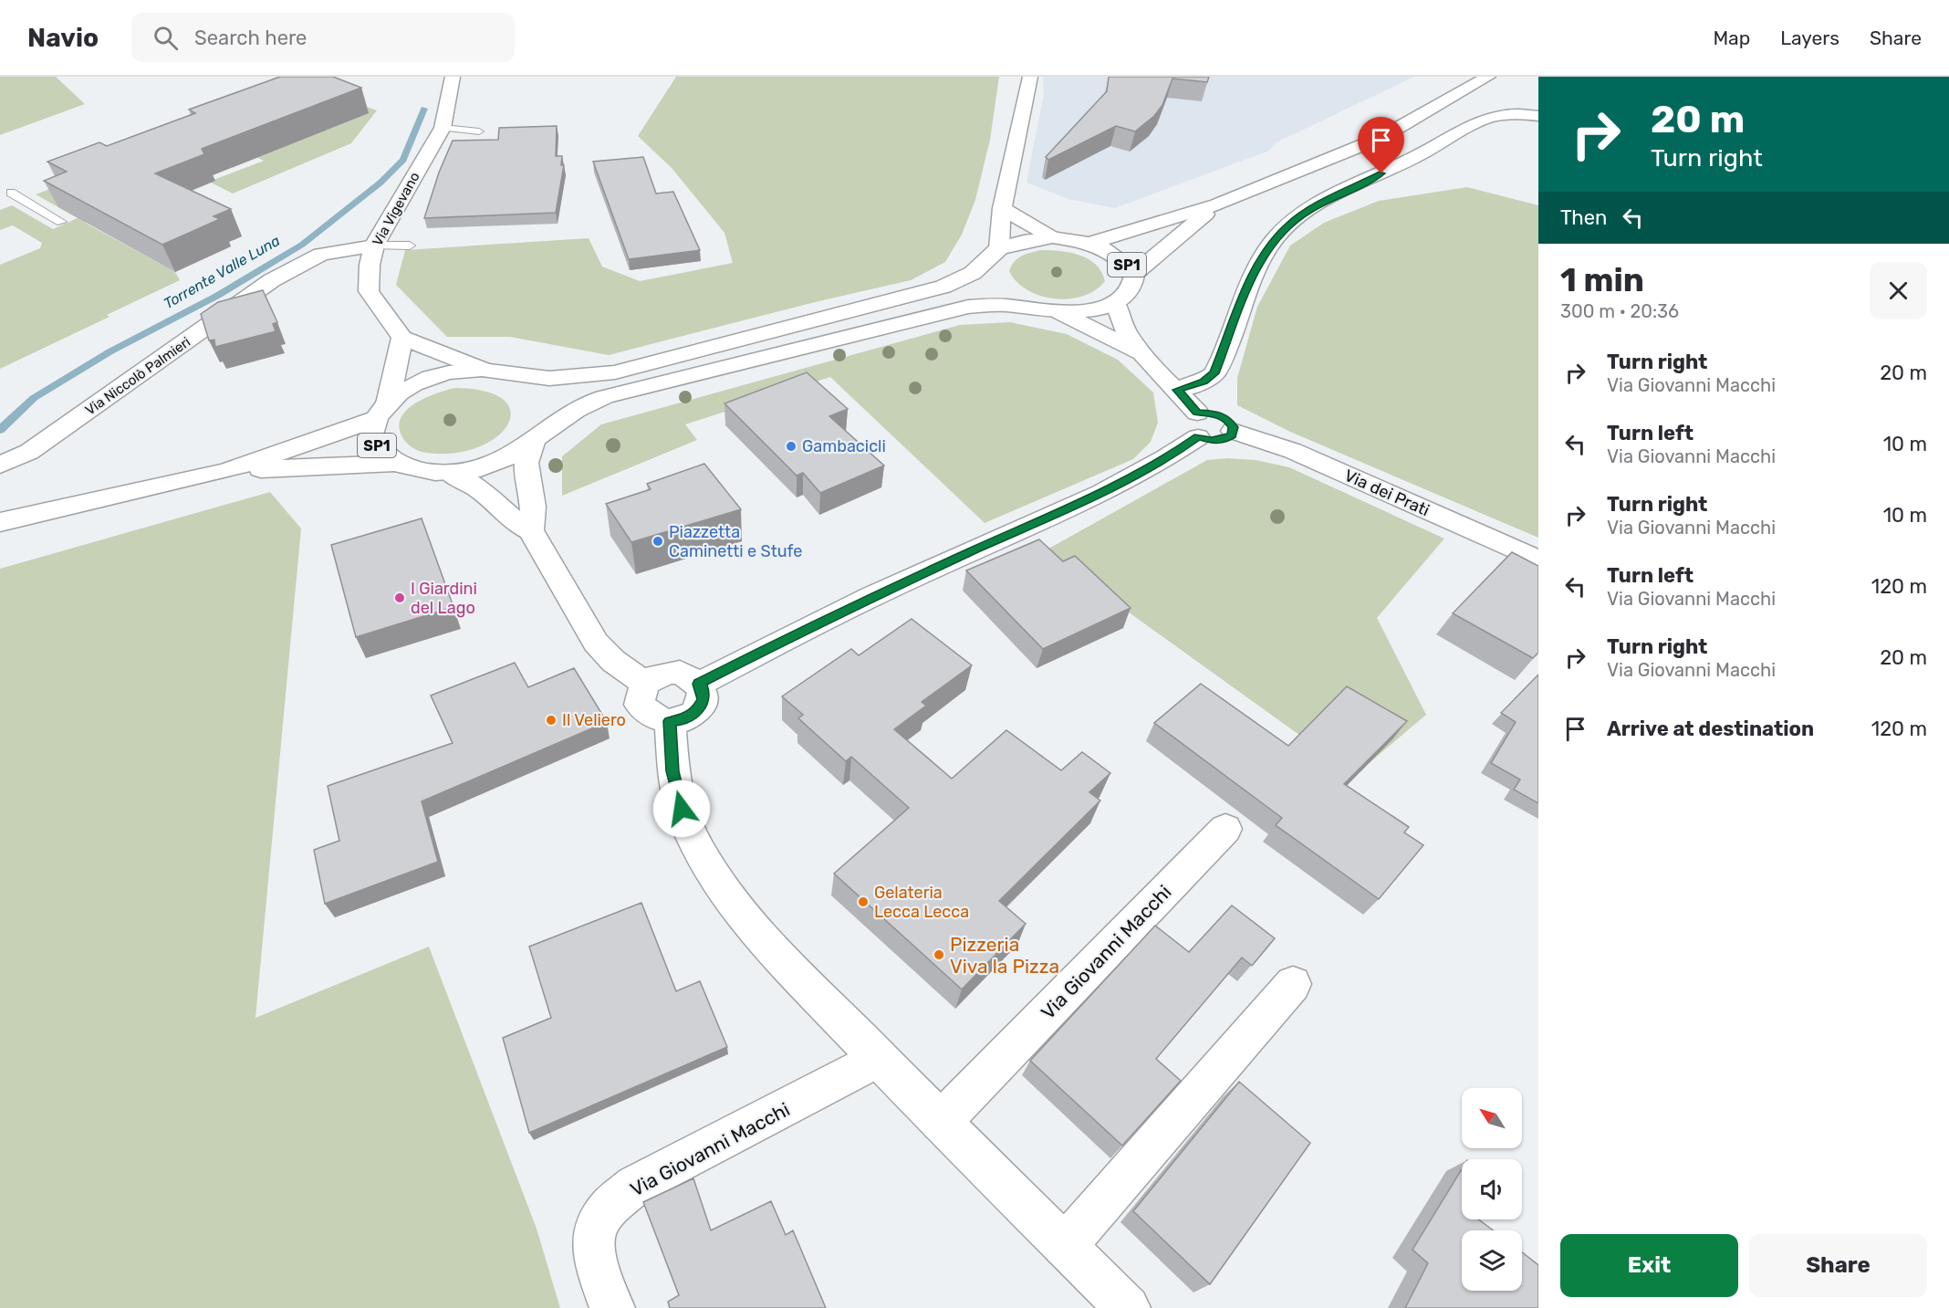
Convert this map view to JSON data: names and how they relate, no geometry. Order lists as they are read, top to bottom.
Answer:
{
  "streets": {
    "street": [
      "Via Vigevano",
      "SP1",
      "Via Niccolò Palmieri",
      "Via dei Prati",
      "Via Giovanni Macchi"
    ]
  },
  "crossings": [
    ["Via Vigevano", "Via Niccolò Palmieri"]
  ],
  "water": ["Torrente Valle Luna"],
  "places": [
    "Gambacicli",
    "Piazzetta Caminetti e Stufe",
    "I Giardini del Lago",
    "Il Veliero",
    "Gelateria Lecca Lecca",
    "Pizzeria Viva la Pizza"
  ],
  "north": "top left",
  "page": {
    "header": "Navio",
    "search": "Search here",
    "nav": ["Map", "Layers", "Share"],
    "turn": ["20 m", "Turn right"],
    "then": "Then",
    "heading": ["1 min", "300 m · 20:36"],
    "list": [
      {
        "name": "Turn right",
        "note": "Via Giovanni Macchi",
        "value": "20 m"
      },
      {
        "name": "Turn left",
        "note": "Via Giovanni Macchi",
        "value": "10 m"
      },
      {
        "name": "Turn right",
        "note": "Via Giovanni Macchi",
        "value": "10 m"
      },
      {
        "name": "Turn left",
        "note": "Via Giovanni Macchi",
        "value": "120 m"
      },
      {
        "name": "Turn right",
        "note": "Via Giovanni Macchi",
        "value": "20 m"
      },
      {
        "name": "Arrive at destination",
        "value": "120 m"
      }
    ],
    "buttons": ["Exit", "Share"]
  }
}
